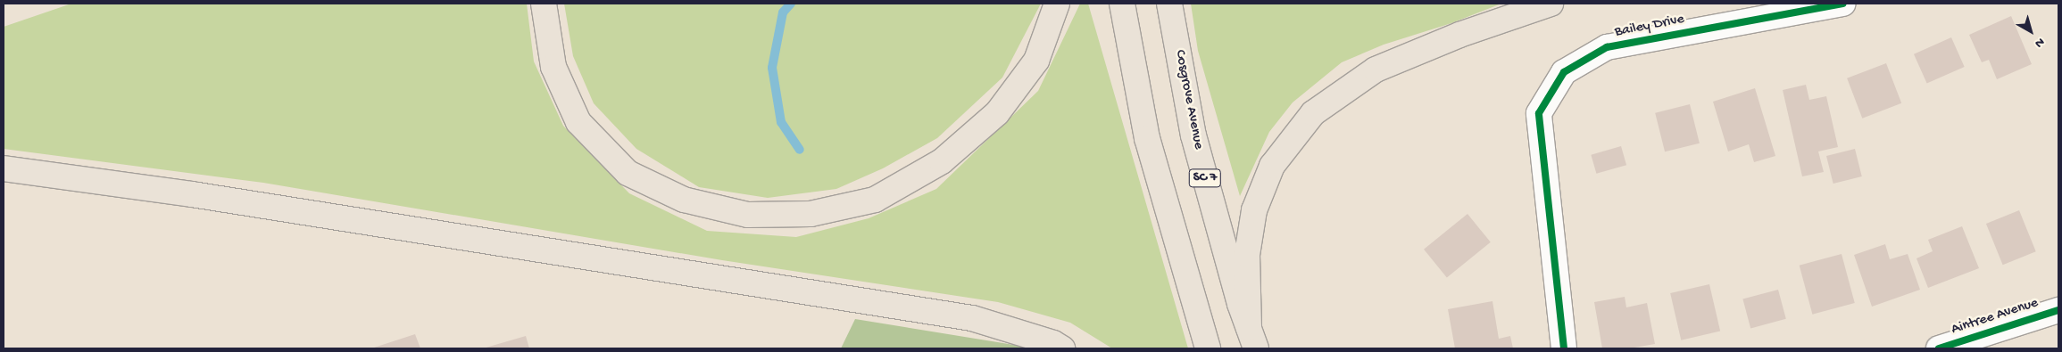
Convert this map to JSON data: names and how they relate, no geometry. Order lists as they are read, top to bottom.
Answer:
{
  "streets": {
    "main road": ["Cosgrove Avenue", "SC 7"],
    "street": ["Bailey Drive", "Aintree Avenue"]
  },
  "north": "bottom right"
}
